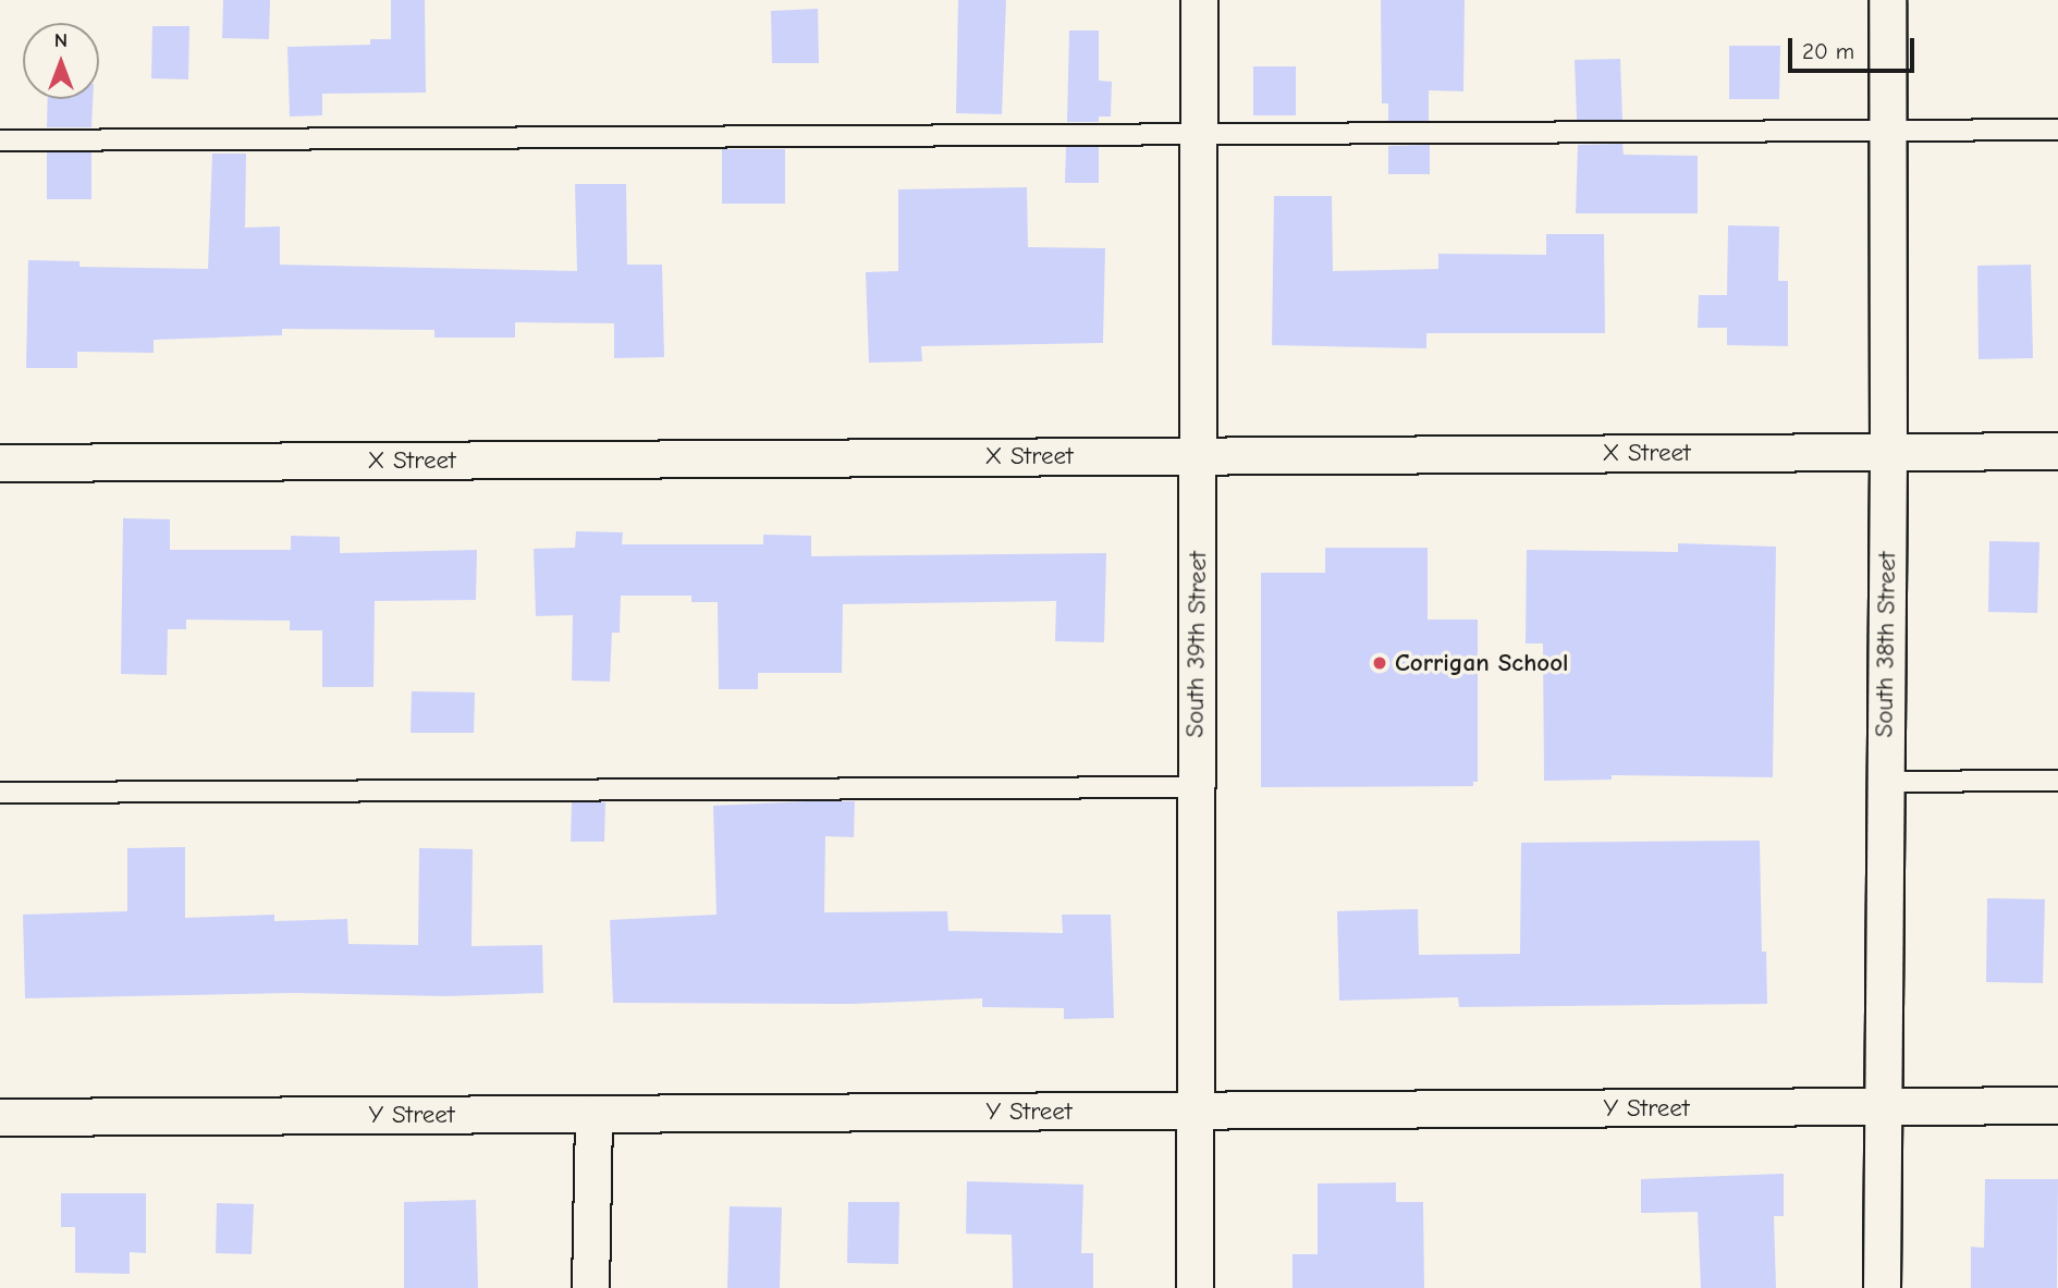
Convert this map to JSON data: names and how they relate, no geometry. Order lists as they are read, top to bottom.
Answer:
{
  "streets": {
    "street": [
      "X Street",
      "South 39th Street",
      "South 38th Street",
      "Y Street"
    ]
  },
  "crossings": [
    ["X Street", "South 39th Street"],
    ["X Street", "South 38th Street"],
    ["South 39th Street", "Y Street"],
    ["South 38th Street", "Y Street"]
  ],
  "places": ["Corrigan School"],
  "scale_bar": "20 m",
  "north": "top"
}
